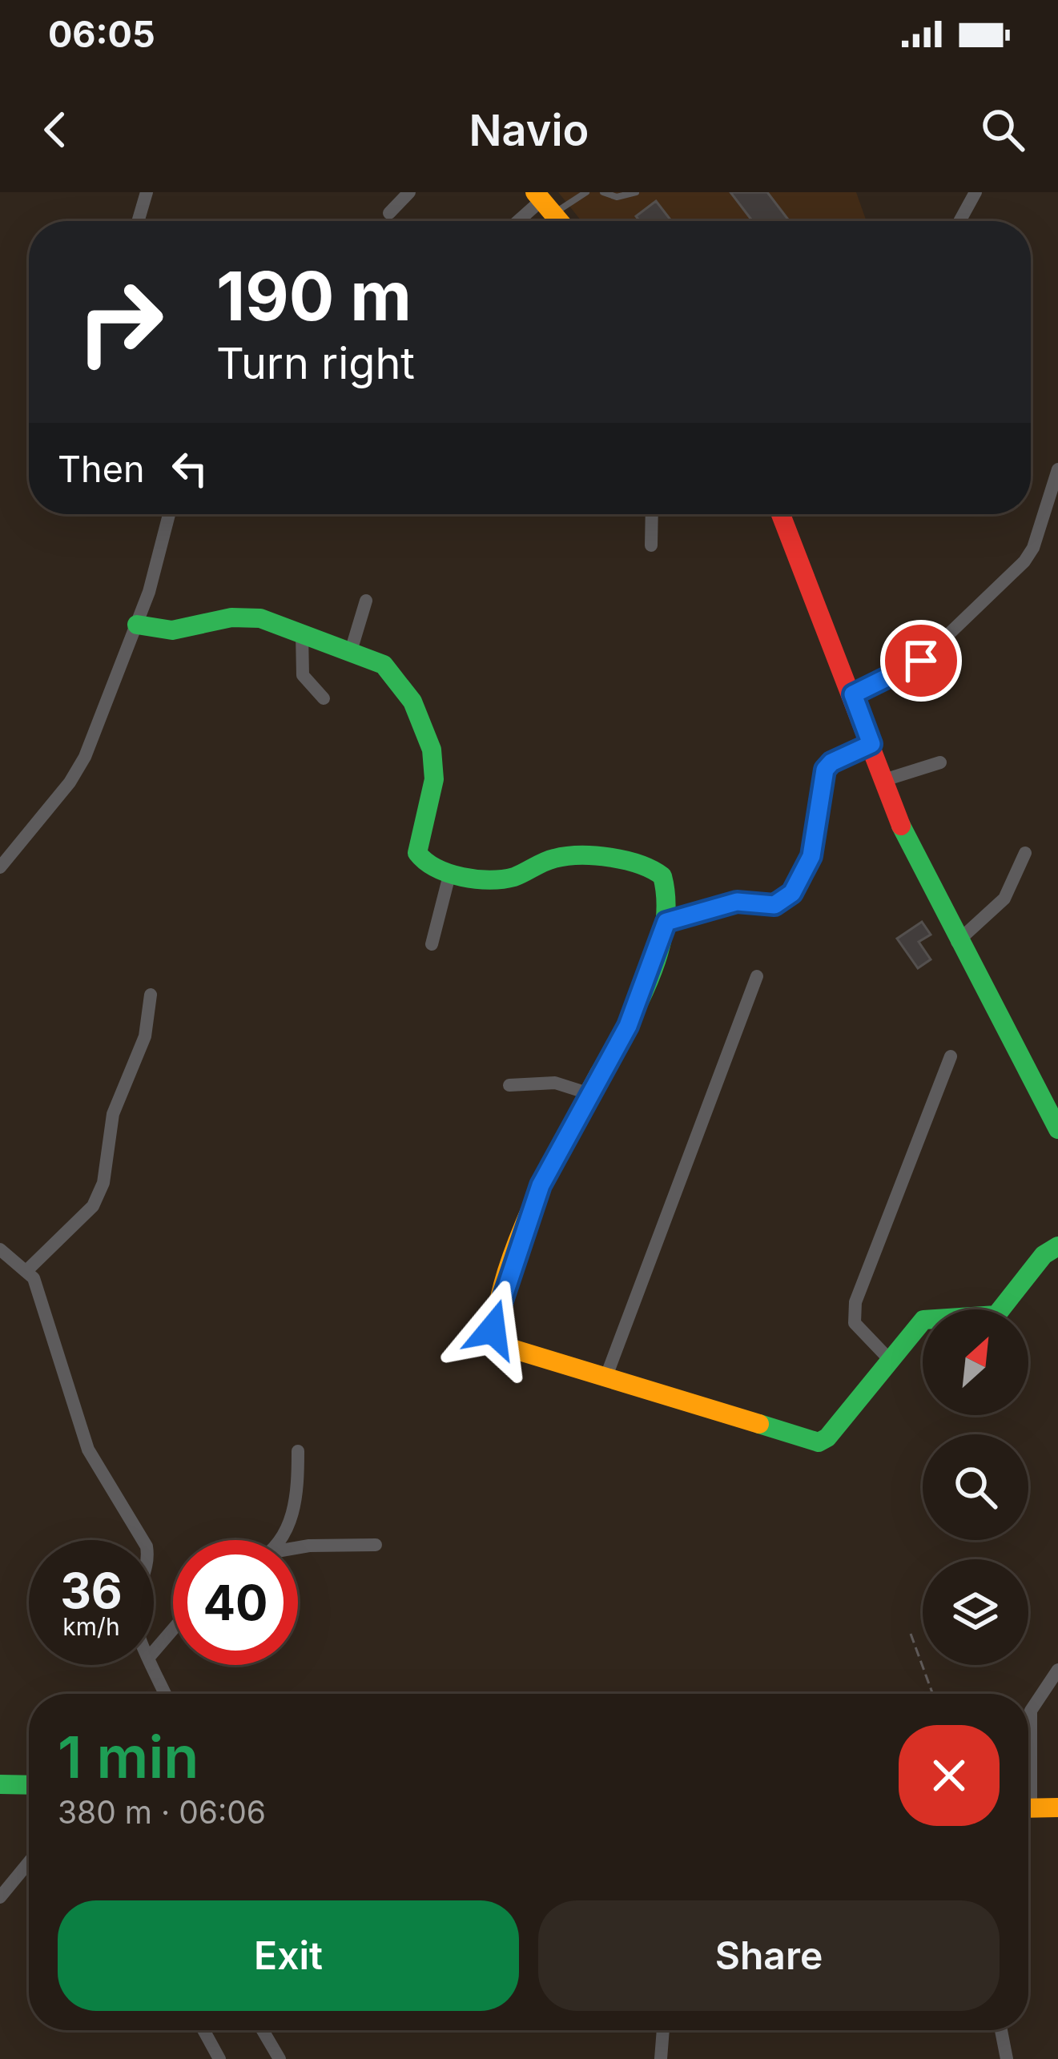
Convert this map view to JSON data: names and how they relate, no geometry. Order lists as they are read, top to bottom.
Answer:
{
  "north": "top right",
  "page": {
    "status": "06:05",
    "header": "Navio",
    "turn": ["190 m", "Turn right"],
    "then": "Then",
    "speed": "36 km/h",
    "limit": "40",
    "heading": ["1 min", "380 m · 06:06"],
    "buttons": ["Exit", "Share"]
  }
}
